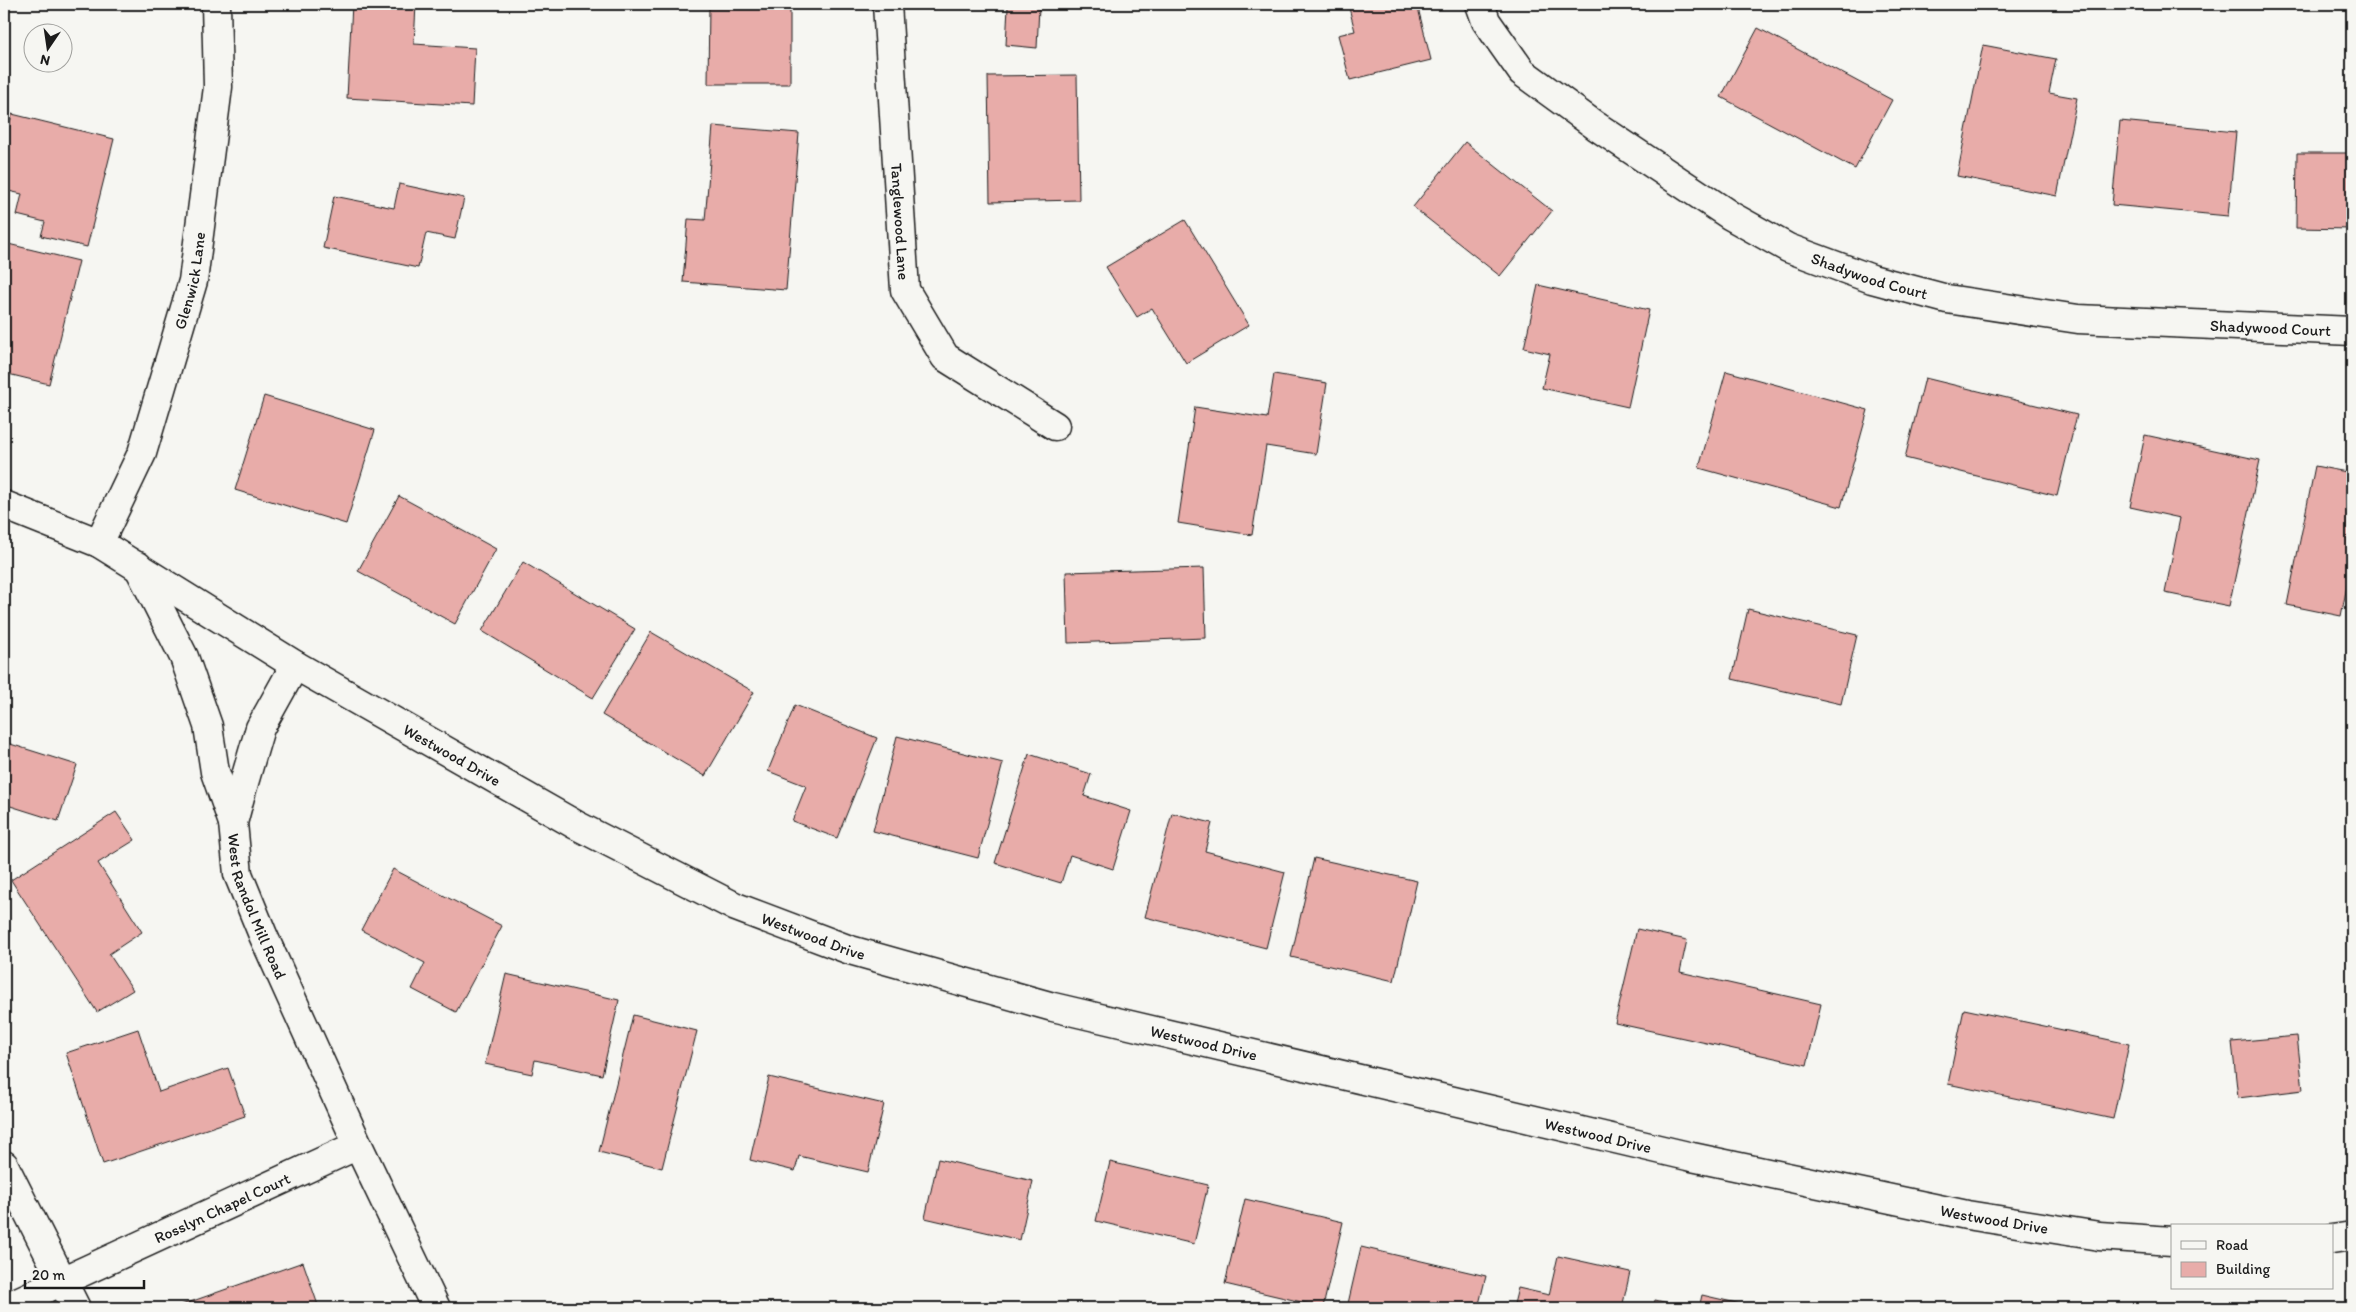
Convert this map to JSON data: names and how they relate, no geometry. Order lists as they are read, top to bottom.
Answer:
{
  "streets": {
    "street": [
      "Tanglewood Lane",
      "Shadywood Court",
      "Glenwick Lane",
      "Westwood Drive",
      "West Randol Mill Road",
      "Rosslyn Chapel Court"
    ]
  },
  "crossings": [
    ["Westwood Drive", "West Randol Mill Road"],
    ["West Randol Mill Road", "Rosslyn Chapel Court"]
  ],
  "legend": ["Road", "Building"],
  "scale_bar": "20 m",
  "north": "bottom"
}
